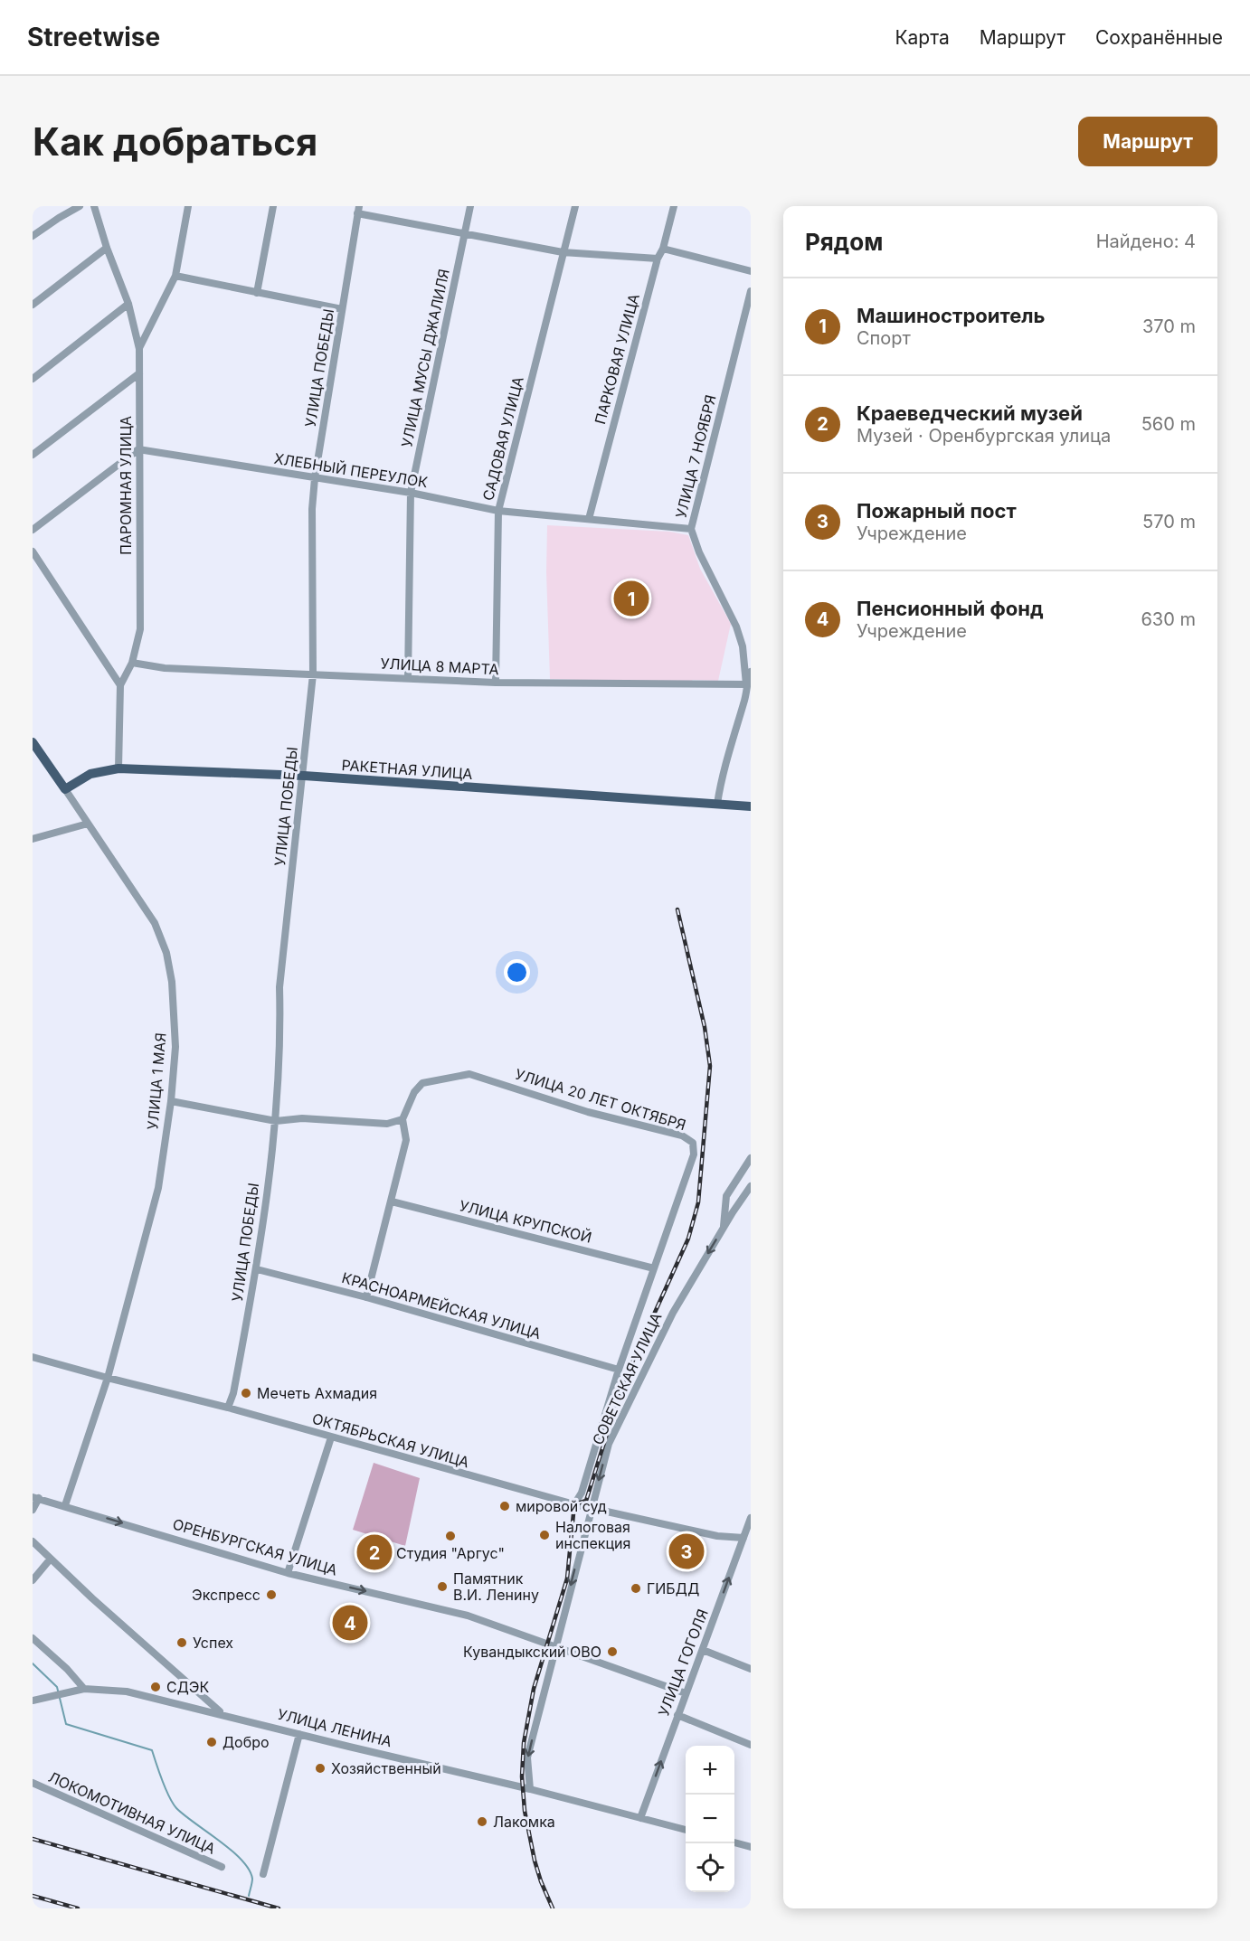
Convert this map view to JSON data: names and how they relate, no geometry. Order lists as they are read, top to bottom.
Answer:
{
  "streets": {
    "main road": ["РАКЕТНАЯ УЛИЦА"],
    "street": [
      "УЛИЦА МУСЫ ДЖАЛИЛЯ",
      "ПАРКОВАЯ УЛИЦА",
      "УЛИЦА ПОБЕДЫ",
      "САДОВАЯ УЛИЦА",
      "УЛИЦА 7 НОЯБРЯ",
      "ХЛЕБНЫЙ ПЕРЕУЛОК",
      "ПАРОМНАЯ УЛИЦА",
      "УЛИЦА 8 МАРТА",
      "УЛИЦА 1 МАЯ",
      "УЛИЦА 20 ЛЕТ ОКТЯБРЯ",
      "УЛИЦА КРУПСКОЙ",
      "КРАСНОАРМЕЙСКАЯ УЛИЦА",
      "СОВЕТСКАЯ УЛИЦА",
      "ОКТЯБРЬСКАЯ УЛИЦА",
      "ОРЕНБУРГСКАЯ УЛИЦА",
      "УЛИЦА ГОГОЛЯ",
      "УЛИЦА ЛЕНИНА",
      "ЛОКОМОТИВНАЯ УЛИЦА"
    ]
  },
  "crossings": [
    ["УЛИЦА МУСЫ ДЖАЛИЛЯ", "ХЛЕБНЫЙ ПЕРЕУЛОК"],
    ["УЛИЦА МУСЫ ДЖАЛИЛЯ", "УЛИЦА 8 МАРТА"],
    ["ПАРКОВАЯ УЛИЦА", "ХЛЕБНЫЙ ПЕРЕУЛОК"],
    ["УЛИЦА ПОБЕДЫ", "ХЛЕБНЫЙ ПЕРЕУЛОК"],
    ["УЛИЦА ПОБЕДЫ", "УЛИЦА 8 МАРТА"],
    ["УЛИЦА ПОБЕДЫ", "РАКЕТНАЯ УЛИЦА"],
    ["УЛИЦА ПОБЕДЫ", "КРАСНОАРМЕЙСКАЯ УЛИЦА"],
    ["УЛИЦА ПОБЕДЫ", "ОКТЯБРЬСКАЯ УЛИЦА"],
    ["САДОВАЯ УЛИЦА", "ХЛЕБНЫЙ ПЕРЕУЛОК"],
    ["САДОВАЯ УЛИЦА", "УЛИЦА 8 МАРТА"],
    ["УЛИЦА 7 НОЯБРЯ", "ХЛЕБНЫЙ ПЕРЕУЛОК"],
    ["УЛИЦА 7 НОЯБРЯ", "УЛИЦА 8 МАРТА"],
    ["ХЛЕБНЫЙ ПЕРЕУЛОК", "ПАРОМНАЯ УЛИЦА"],
    ["ПАРОМНАЯ УЛИЦА", "УЛИЦА 8 МАРТА"],
    ["ПАРОМНАЯ УЛИЦА", "РАКЕТНАЯ УЛИЦА"],
    ["РАКЕТНАЯ УЛИЦА", "УЛИЦА 1 МАЯ"],
    ["УЛИЦА 1 МАЯ", "ОКТЯБРЬСКАЯ УЛИЦА"],
    ["УЛИЦА 1 МАЯ", "ОРЕНБУРГСКАЯ УЛИЦА"],
    ["УЛИЦА 20 ЛЕТ ОКТЯБРЯ", "УЛИЦА КРУПСКОЙ"],
    ["СОВЕТСКАЯ УЛИЦА", "ОКТЯБРЬСКАЯ УЛИЦА"],
    ["СОВЕТСКАЯ УЛИЦА", "ОРЕНБУРГСКАЯ УЛИЦА"],
    ["СОВЕТСКАЯ УЛИЦА", "УЛИЦА ЛЕНИНА"],
    ["ОКТЯБРЬСКАЯ УЛИЦА", "УЛИЦА ГОГОЛЯ"],
    ["ОРЕНБУРГСКАЯ УЛИЦА", "УЛИЦА ГОГОЛЯ"],
    ["УЛИЦА ГОГОЛЯ", "УЛИЦА ЛЕНИНА"]
  ],
  "one_way": ["ОРЕНБУРГСКАЯ УЛИЦА", "УЛИЦА ГОГОЛЯ"],
  "places": [
    "Мечеть Ахмадия",
    "мировой суд",
    "Налоговая инспекция",
    "Студия \"Аргус\"",
    "Памятник В.И. Ленину",
    "ГИБДД",
    "Экспресс",
    "Успех",
    "Кувандыкский ОВО",
    "СДЭК",
    "Добро",
    "Хозяйственный",
    "Лакомка"
  ],
  "page": {
    "header": "Streetwise",
    "nav": ["Карта", "Маршрут", "Сохранённые"],
    "buttons": "Маршрут",
    "title": "Как добраться",
    "heading": ["Рядом", "Найдено: 4"],
    "list": [
      {
        "mark": "1",
        "name": "Машиностроитель",
        "note": "Спорт",
        "value": "370 m"
      },
      {
        "mark": "2",
        "name": "Краеведческий музей",
        "note": "Музей · Оренбургская улица",
        "value": "560 m"
      },
      {
        "mark": "3",
        "name": "Пожарный пост",
        "note": "Учреждение",
        "value": "570 m"
      },
      {
        "mark": "4",
        "name": "Пенсионный фонд",
        "note": "Учреждение",
        "value": "630 m"
      }
    ],
    "pins": [
      "1",
      "3",
      "2",
      "4"
    ],
    "map_buttons": ["+", "−"]
  }
}
